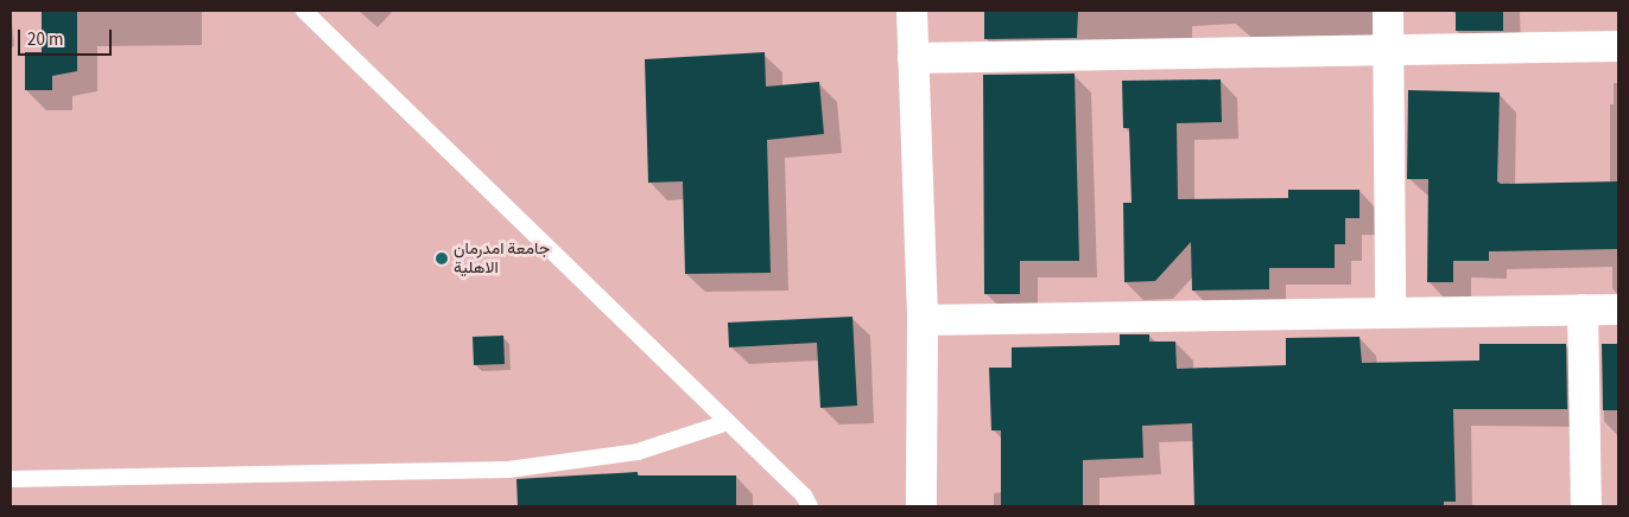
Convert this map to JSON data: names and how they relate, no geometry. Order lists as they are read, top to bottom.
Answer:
{
  "places": ["جامعة امدرمان الاهلية"],
  "scale_bar": "20 m"
}
